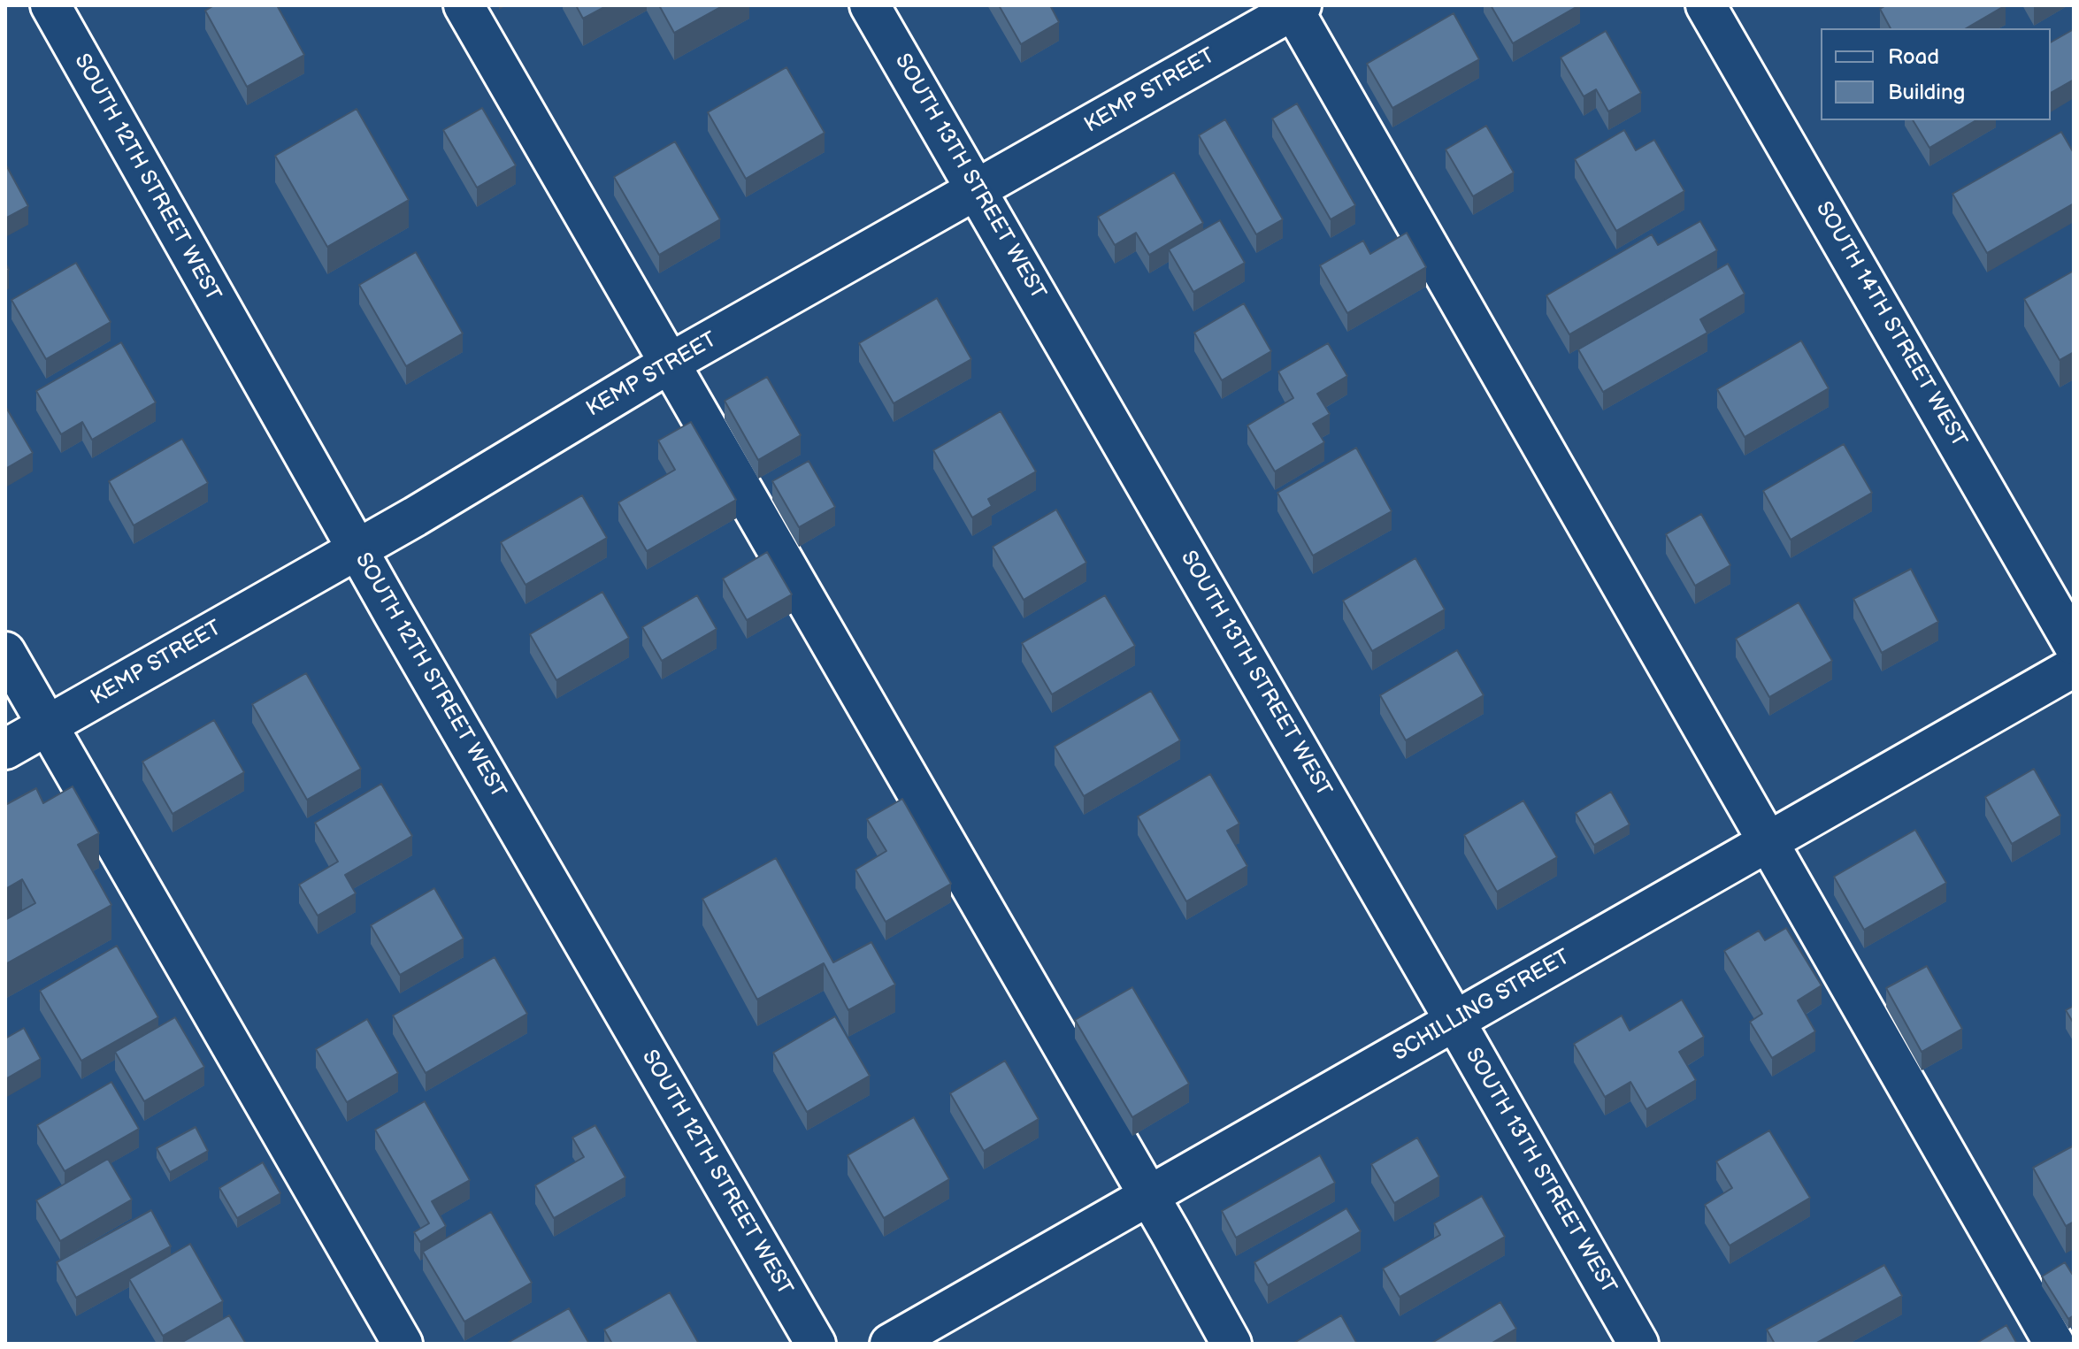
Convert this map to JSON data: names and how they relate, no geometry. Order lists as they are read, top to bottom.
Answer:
{
  "streets": {
    "street": [
      "KEMP STREET",
      "SOUTH 13TH STREET WEST",
      "SOUTH 12TH STREET WEST",
      "SOUTH 14TH STREET WEST",
      "SCHILLING STREET"
    ]
  },
  "crossings": [
    ["KEMP STREET", "SOUTH 13TH STREET WEST"],
    ["KEMP STREET", "SOUTH 12TH STREET WEST"],
    ["SOUTH 13TH STREET WEST", "SCHILLING STREET"]
  ],
  "legend": ["Road", "Building"]
}
